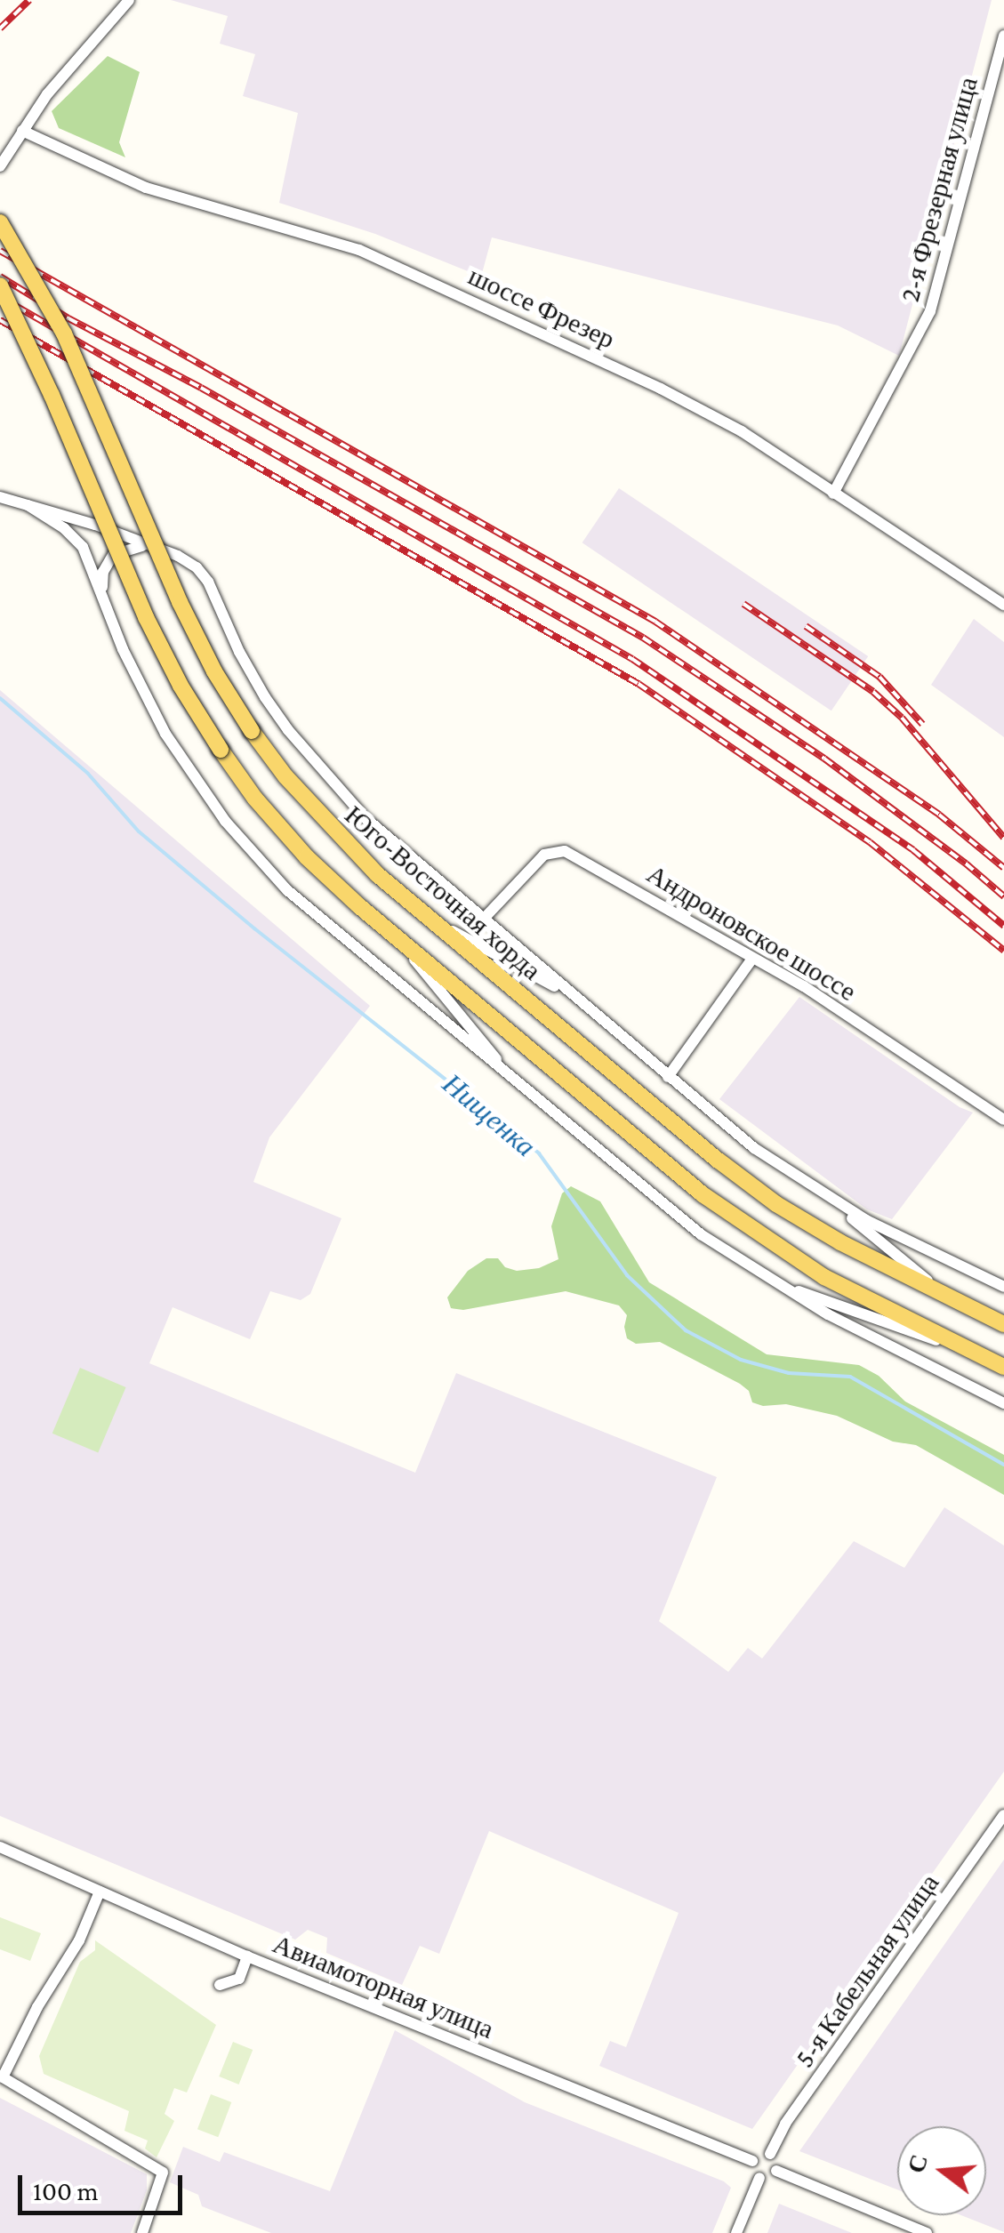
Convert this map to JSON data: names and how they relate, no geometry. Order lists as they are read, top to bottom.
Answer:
{
  "streets": {
    "main road": ["Юго-Восточная хорда"],
    "street": [
      "2-я Фрезерная улица",
      "шоссе Фрезер",
      "Андроновское шоссе",
      "5-я Кабельная улица",
      "Авиамоторная улица"
    ]
  },
  "crossings": [
    ["2-я Фрезерная улица", "шоссе Фрезер"],
    ["5-я Кабельная улица", "Авиамоторная улица"]
  ],
  "water": ["Нищенка"],
  "scale_bar": "100 m",
  "north": "left"
}
